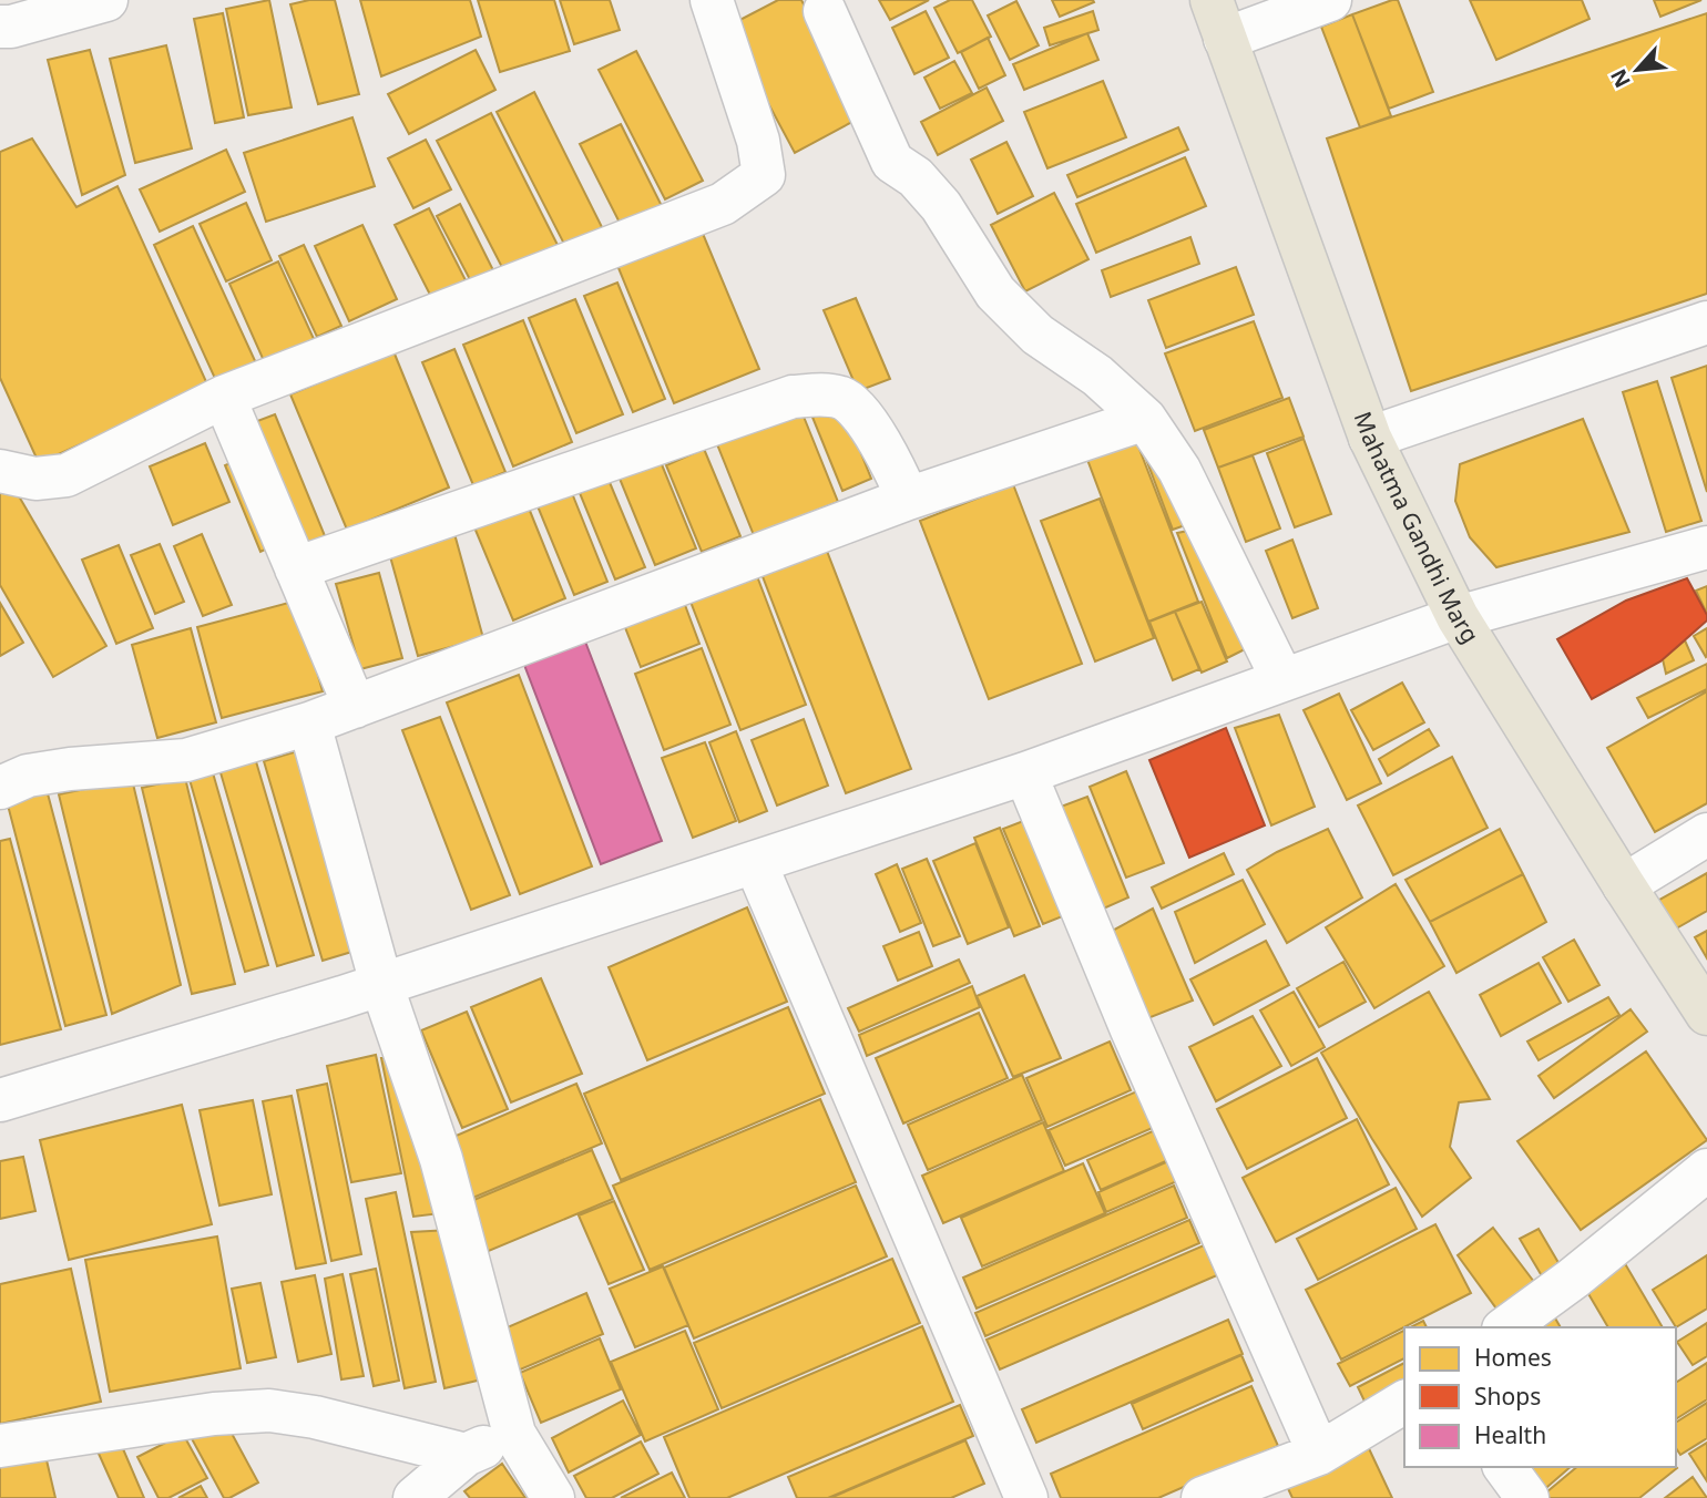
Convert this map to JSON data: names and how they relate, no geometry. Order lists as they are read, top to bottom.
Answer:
{
  "streets": {
    "main road": ["Mahatma Gandhi Marg"]
  },
  "legend": ["Homes", "Shops", "Health"],
  "north": "bottom left"
}
